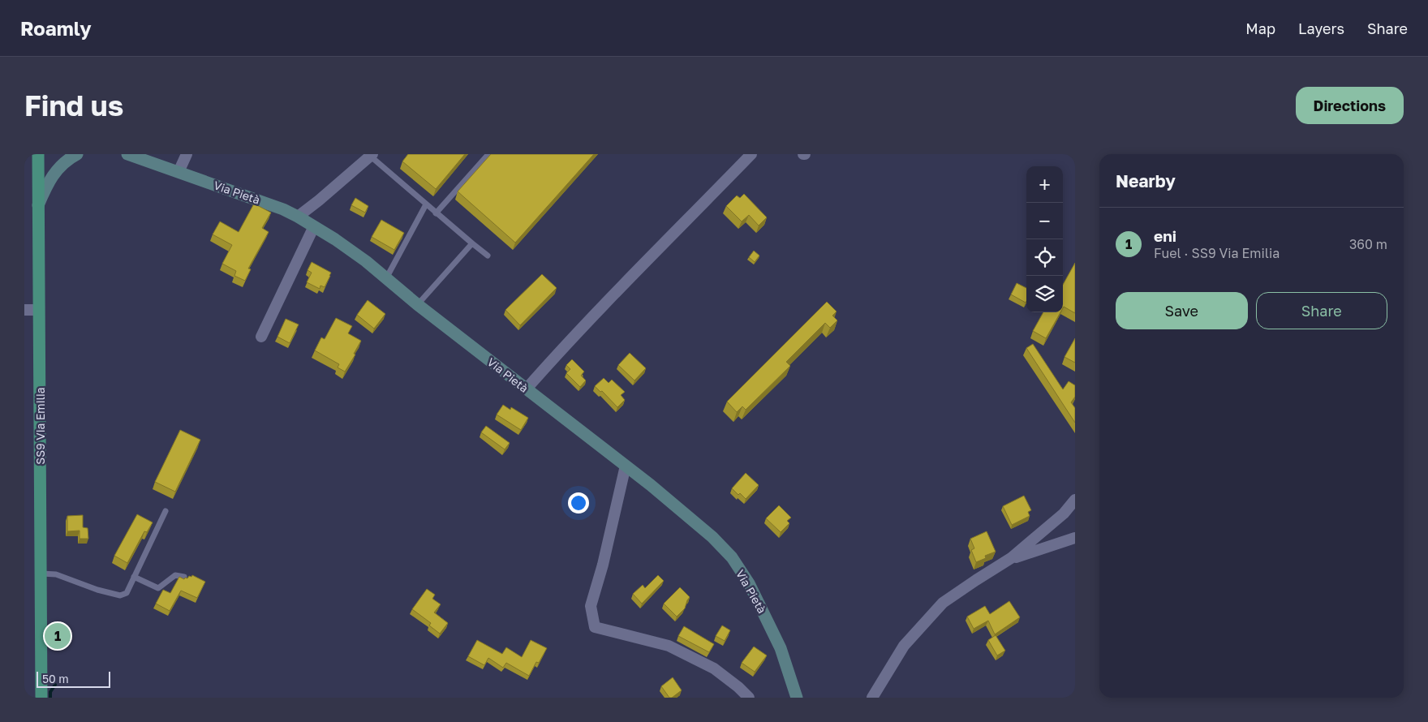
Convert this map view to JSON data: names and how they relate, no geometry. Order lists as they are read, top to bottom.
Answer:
{
  "streets": {
    "main road": ["SS9 Via Emilia"],
    "street": ["Via Pietà"]
  },
  "scale_bar": "50 m",
  "page": {
    "header": "Roamly",
    "nav": ["Map", "Layers", "Share"],
    "buttons": [
      "Directions",
      ["Save", "Share"]
    ],
    "title": "Find us",
    "heading": "Nearby",
    "map_buttons": ["+", "−"],
    "list": [
      {
        "mark": "1",
        "name": "eni",
        "note": "Fuel · SS9 Via Emilia",
        "value": "360 m"
      }
    ],
    "pins": "1",
    "scale": "50 m"
  }
}
